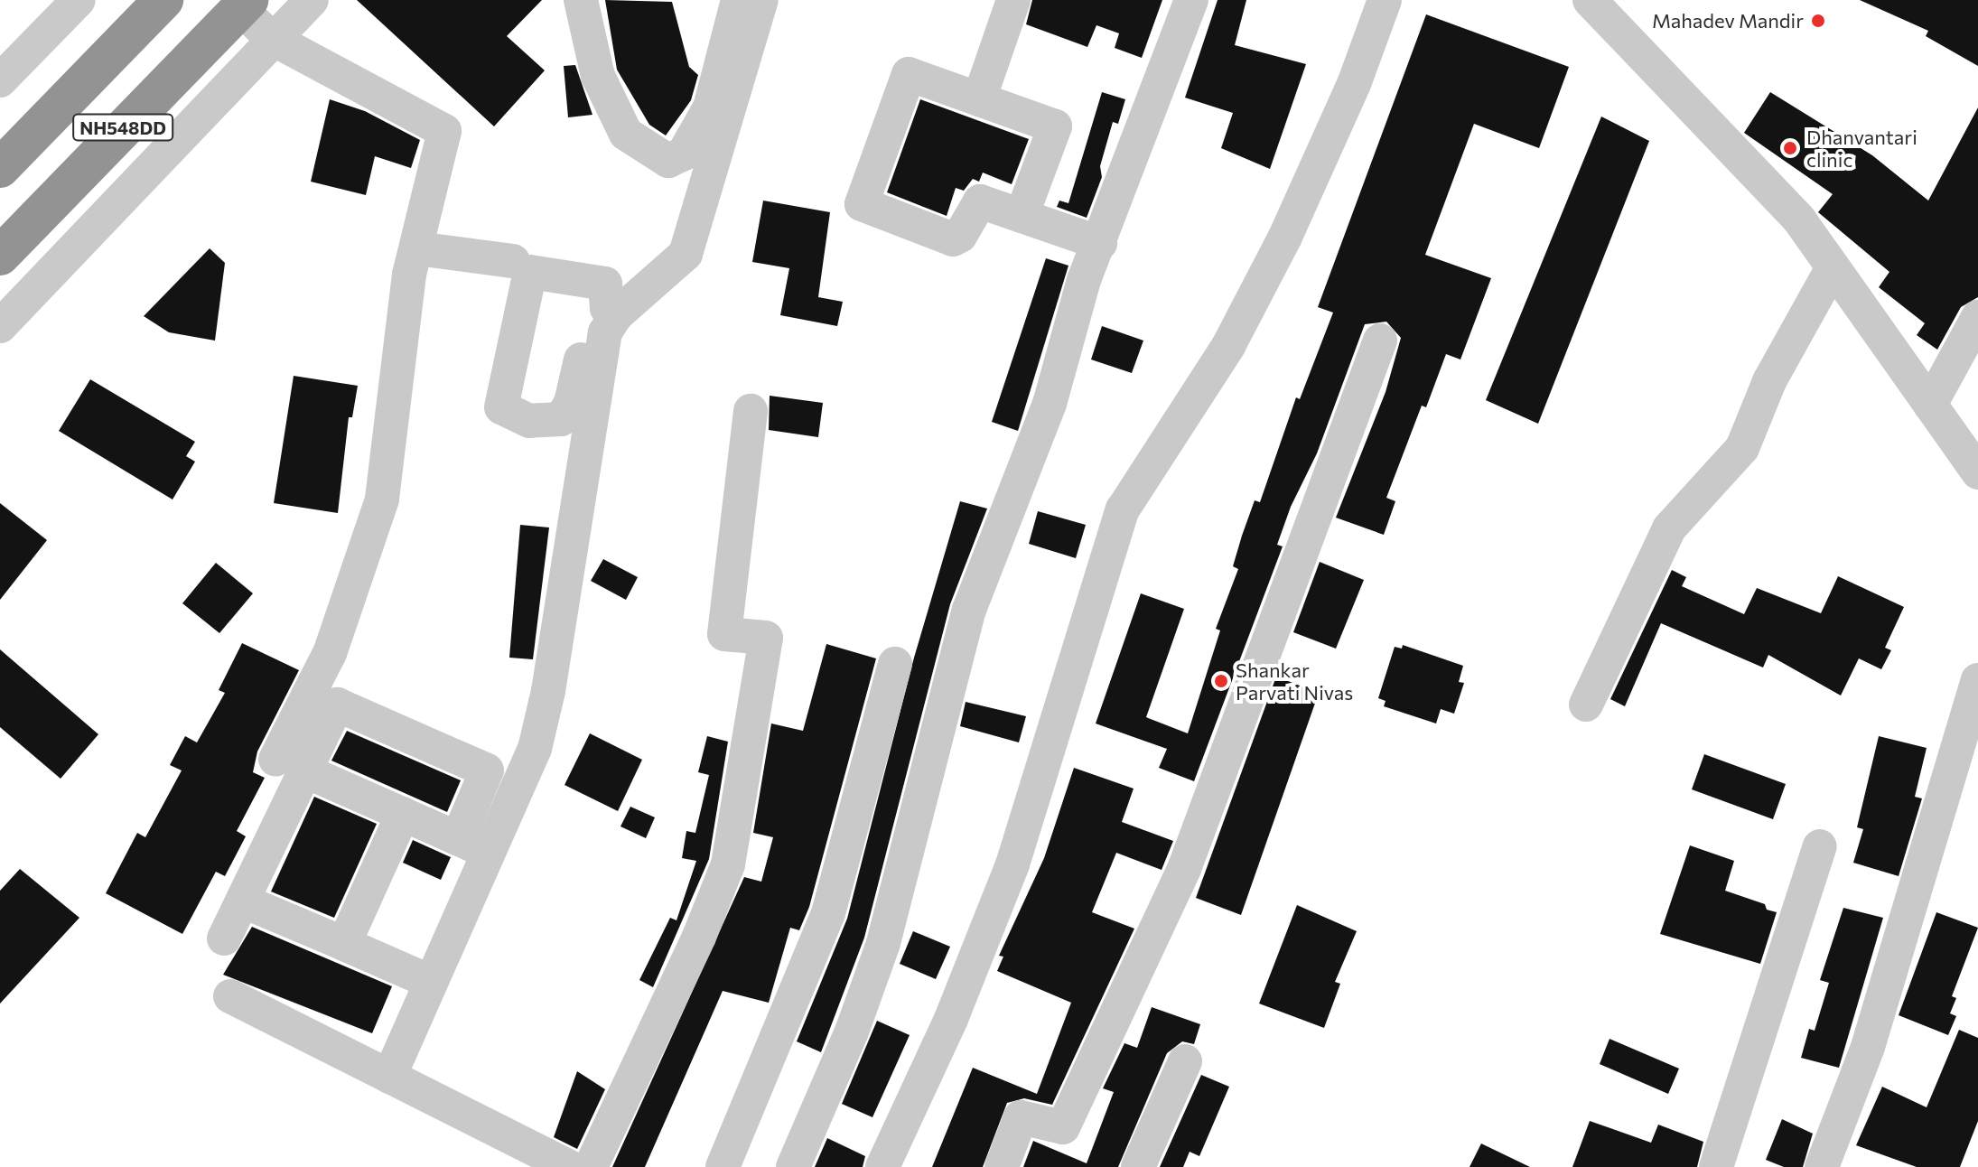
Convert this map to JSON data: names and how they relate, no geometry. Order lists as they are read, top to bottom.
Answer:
{
  "streets": {
    "highway": ["NH548DD"]
  },
  "places": ["Mahadev Mandir", "Dhanvantari clinic", "Shankar Parvati Nivas"]
}
